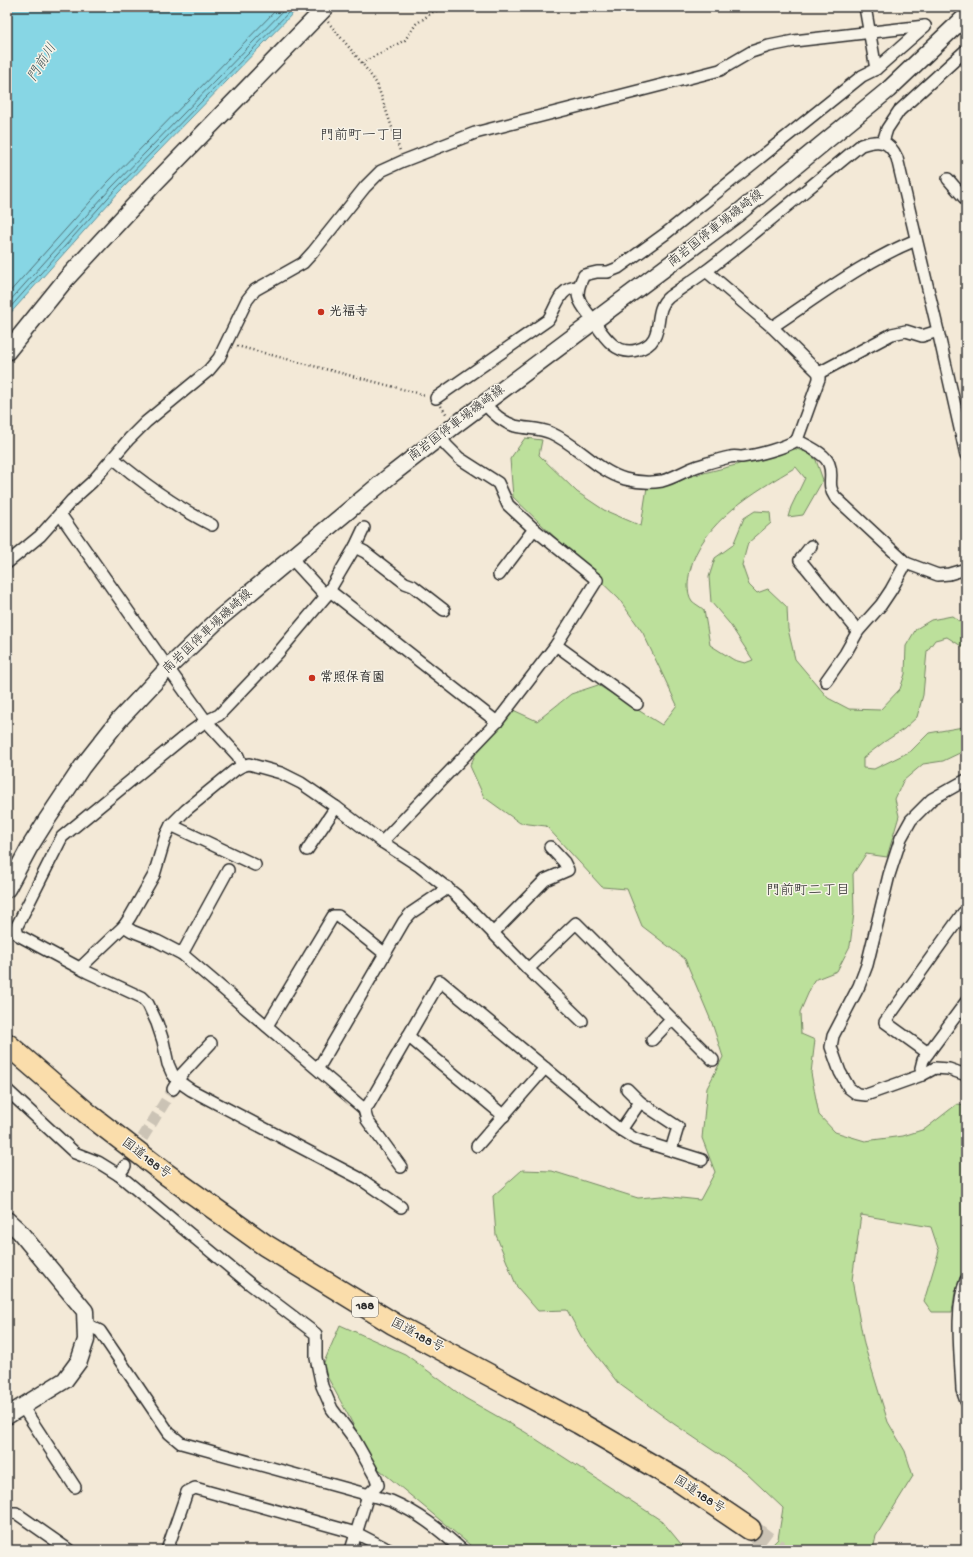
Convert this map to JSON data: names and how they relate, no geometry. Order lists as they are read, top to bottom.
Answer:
{
  "streets": {
    "highway": ["国道188号", "188"],
    "main road": ["南岩国停車場磯崎線"]
  },
  "districts": ["門前町一丁目", "門前町二丁目"],
  "water": ["門前川"],
  "places": ["光福寺", "常照保育園"]
}
